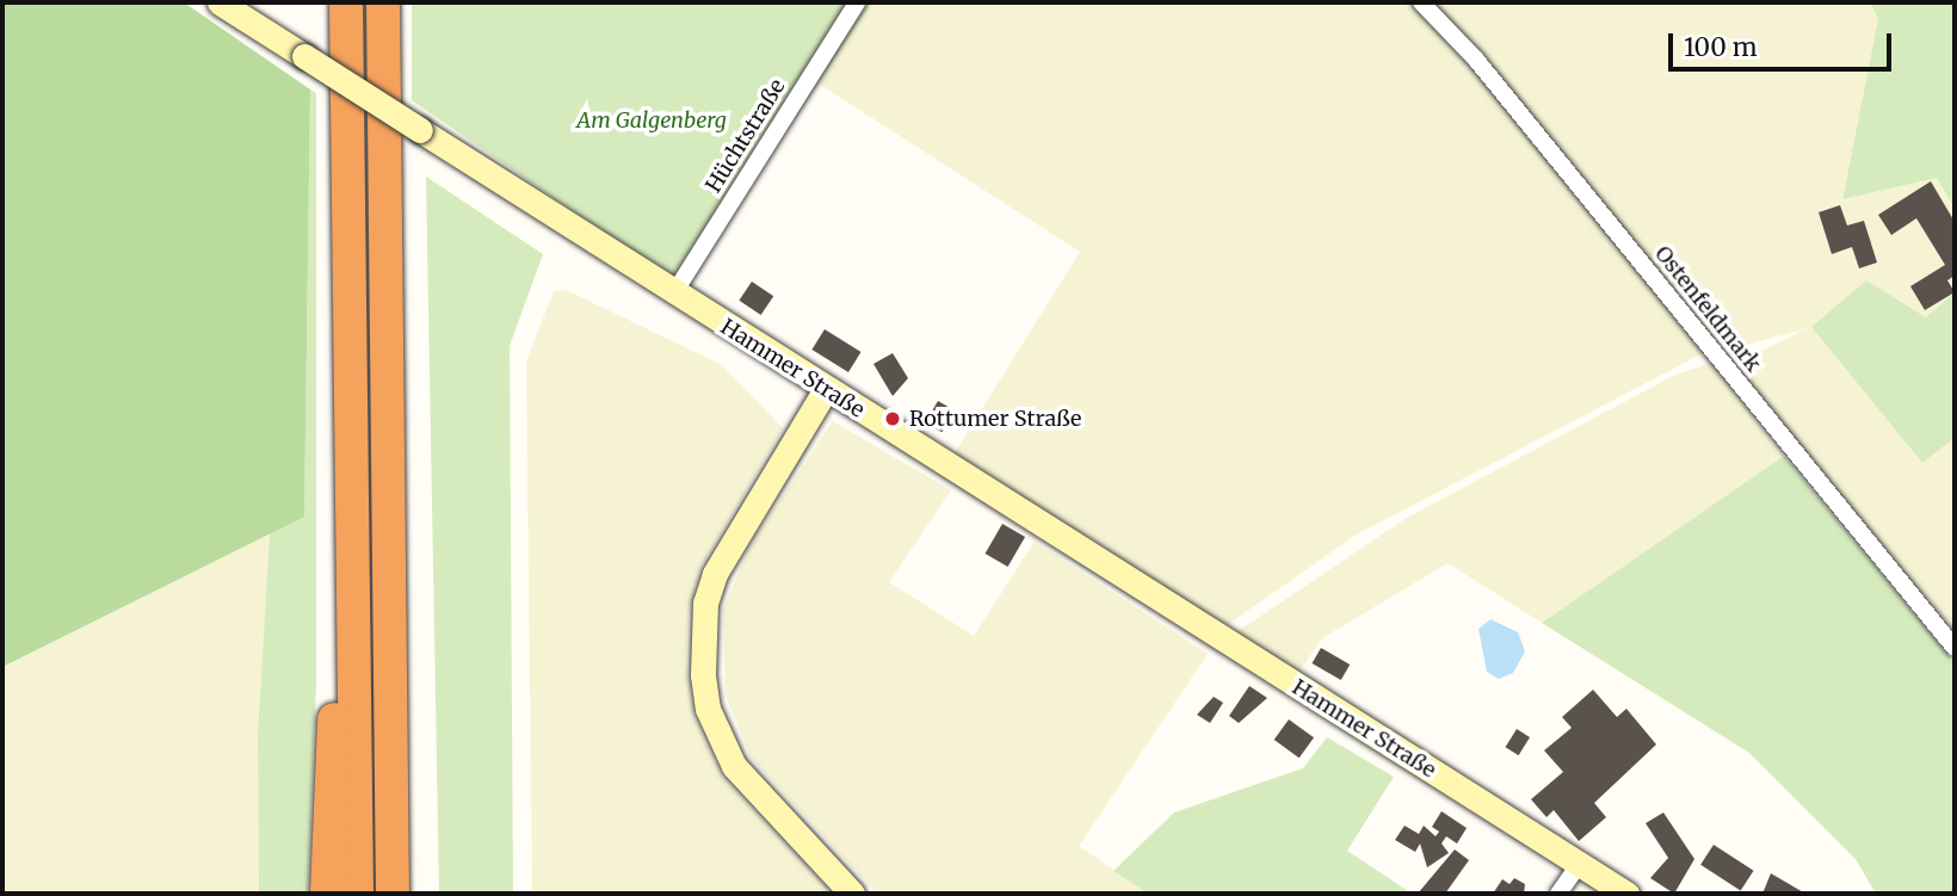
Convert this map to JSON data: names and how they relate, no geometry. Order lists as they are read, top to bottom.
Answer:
{
  "streets": {
    "main road": ["Hammer Straße"],
    "street": ["Hüchtstraße", "Ostenfeldmark"]
  },
  "crossings": [
    ["Hüchtstraße", "Hammer Straße"]
  ],
  "parks": ["Am Galgenberg"],
  "places": ["Rottumer Straße"],
  "scale_bar": "100 m"
}
